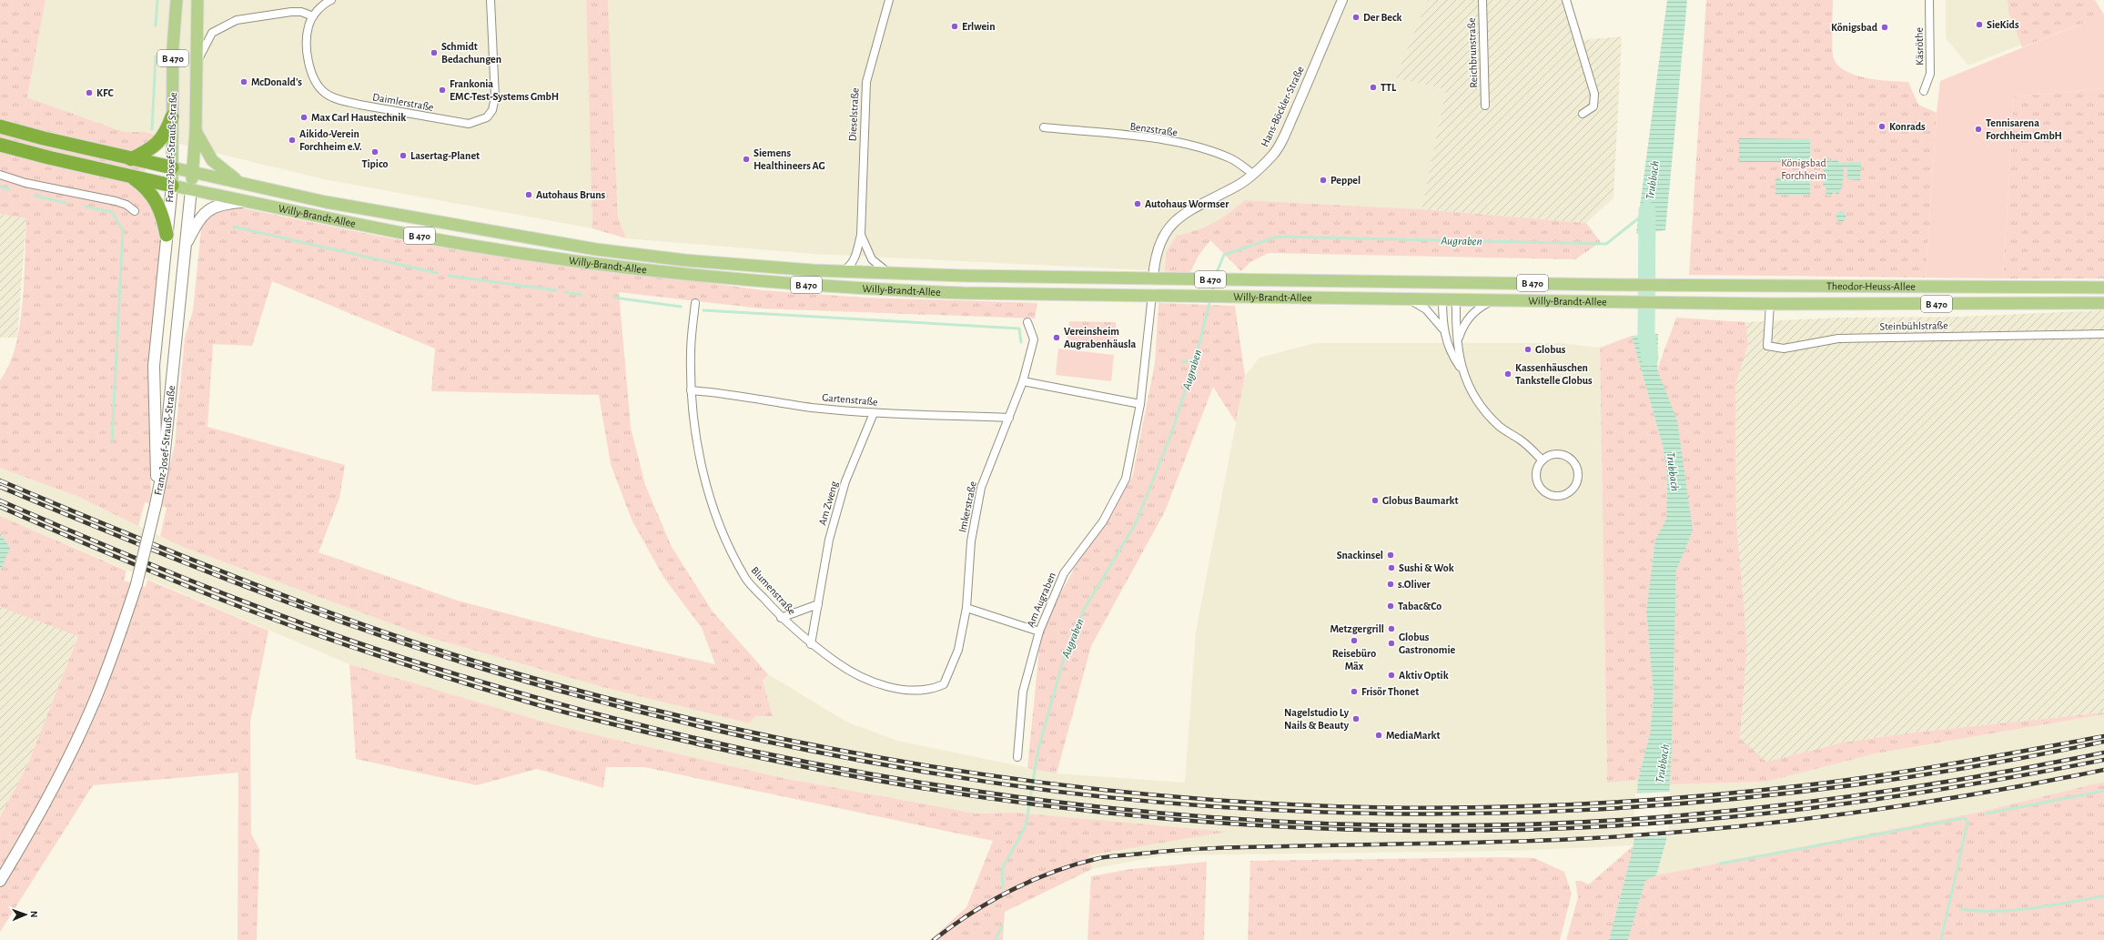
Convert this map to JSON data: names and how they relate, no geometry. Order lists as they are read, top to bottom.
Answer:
{
  "streets": {
    "main road": [
      "B 470",
      "Franz-Josef-Strauß-Straße",
      "Willy-Brandt-Allee",
      "Theodor-Heuss-Allee"
    ],
    "street": [
      "Käsröthe",
      "Reichbrunstraße",
      "Daimlerstraße",
      "Hans-Böckler-Straße",
      "Dieselstraße",
      "Benzstraße",
      "Steinbühlstraße",
      "Gartenstraße",
      "Am Zweng",
      "Imkerstraße",
      "Blumenstraße",
      "Am Augraben"
    ]
  },
  "crossings": [
    ["B 470", "Franz-Josef-Strauß-Straße"],
    ["B 470", "Willy-Brandt-Allee"],
    ["Hans-Böckler-Straße", "Benzstraße"],
    ["Hans-Böckler-Straße", "Willy-Brandt-Allee"],
    ["Dieselstraße", "Willy-Brandt-Allee"],
    ["Franz-Josef-Strauß-Straße", "Willy-Brandt-Allee"],
    ["Willy-Brandt-Allee", "Theodor-Heuss-Allee"],
    ["Willy-Brandt-Allee", "Am Augraben"],
    ["Theodor-Heuss-Allee", "Steinbühlstraße"],
    ["Gartenstraße", "Am Zweng"],
    ["Gartenstraße", "Imkerstraße"],
    ["Gartenstraße", "Blumenstraße"],
    ["Am Zweng", "Blumenstraße"],
    ["Imkerstraße", "Blumenstraße"]
  ],
  "water": ["Trubbach", "Augraben"],
  "parks": ["Königsbad Forchheim"],
  "places": [
    "Der Beck",
    "SieKids",
    "Erlwein",
    "Königsbad",
    "Schmidt Bedachungen",
    "McDonald's",
    "TTL",
    "Frankonia EMC-Test-Systems GmbH",
    "KFC",
    "Max Carl Haustechnik",
    "Konrads",
    "Tennisarena Forchheim GmbH",
    "Aikido-Verein Forchheim e.V.",
    "Tipico",
    "Lasertag-Planet",
    "Siemens Healthineers AG",
    "Peppel",
    "Autohaus Bruns",
    "Autohaus Wormser",
    "Vereinsheim Augrabenhäusla",
    "Globus",
    "Kassenhäuschen Tankstelle Globus",
    "Globus Baumarkt",
    "Snackinsel",
    "Sushi & Wok",
    "s.Oliver",
    "Tabac&Co",
    "Metzgergrill",
    "Reisebüro Mäx",
    "Globus Gastronomie",
    "Aktiv Optik",
    "Frisör Thonet",
    "Nagelstudio Ly Nails & Beauty",
    "MediaMarkt"
  ],
  "north": "right"
}
